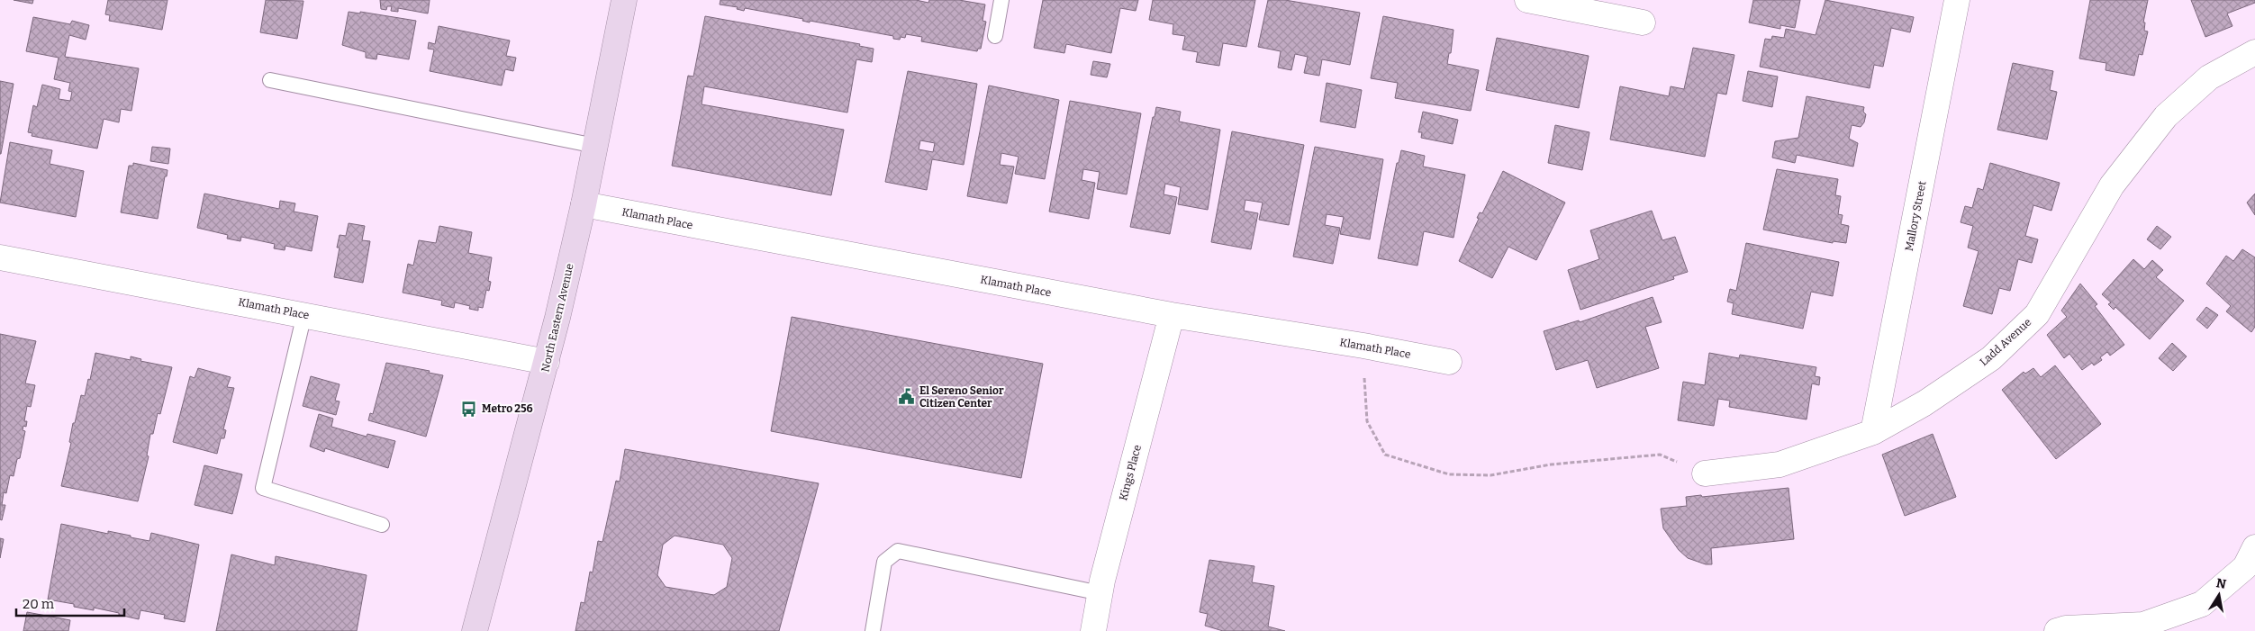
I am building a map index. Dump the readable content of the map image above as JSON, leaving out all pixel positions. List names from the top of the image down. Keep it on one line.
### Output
{"streets":{"main road":["North Eastern Avenue"],"street":["Mallory Street","Klamath Place","Ladd Avenue","Kings Place"]},"crossings":[["Mallory Street","Ladd Avenue"],["Klamath Place","North Eastern Avenue"],["Klamath Place","Kings Place"]],"places":{"public building":["El Sereno Senior Citizen Center"],"bus stop":["Metro 256"]},"scale_bar":"20 m","north":"top"}
